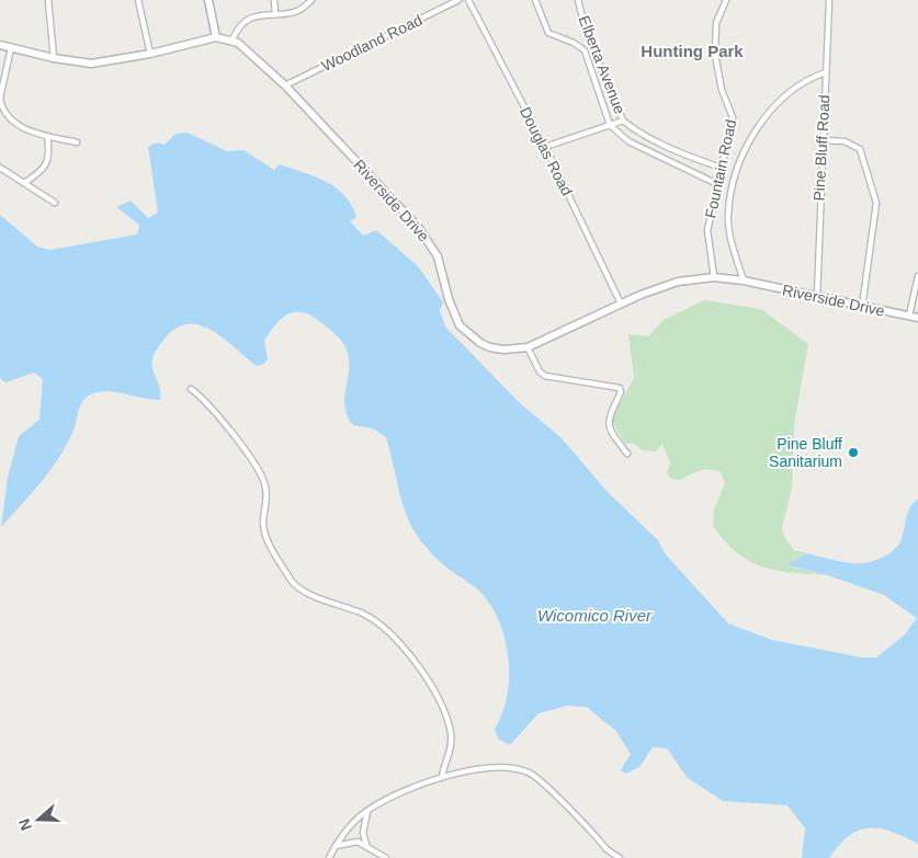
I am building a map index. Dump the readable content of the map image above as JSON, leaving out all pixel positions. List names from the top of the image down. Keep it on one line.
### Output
{"streets":{"street":["Woodland Road","Elberta Avenue","Pine Bluff Road","Douglas Road","Fountain Road","Riverside Drive"]},"crossings":[["Woodland Road","Riverside Drive"],["Elberta Avenue","Fountain Road"],["Pine Bluff Road","Riverside Drive"],["Douglas Road","Riverside Drive"],["Fountain Road","Riverside Drive"]],"districts":["Hunting Park"],"water":["Wicomico River"],"places":["Pine Bluff Sanitarium"],"north":"left"}
